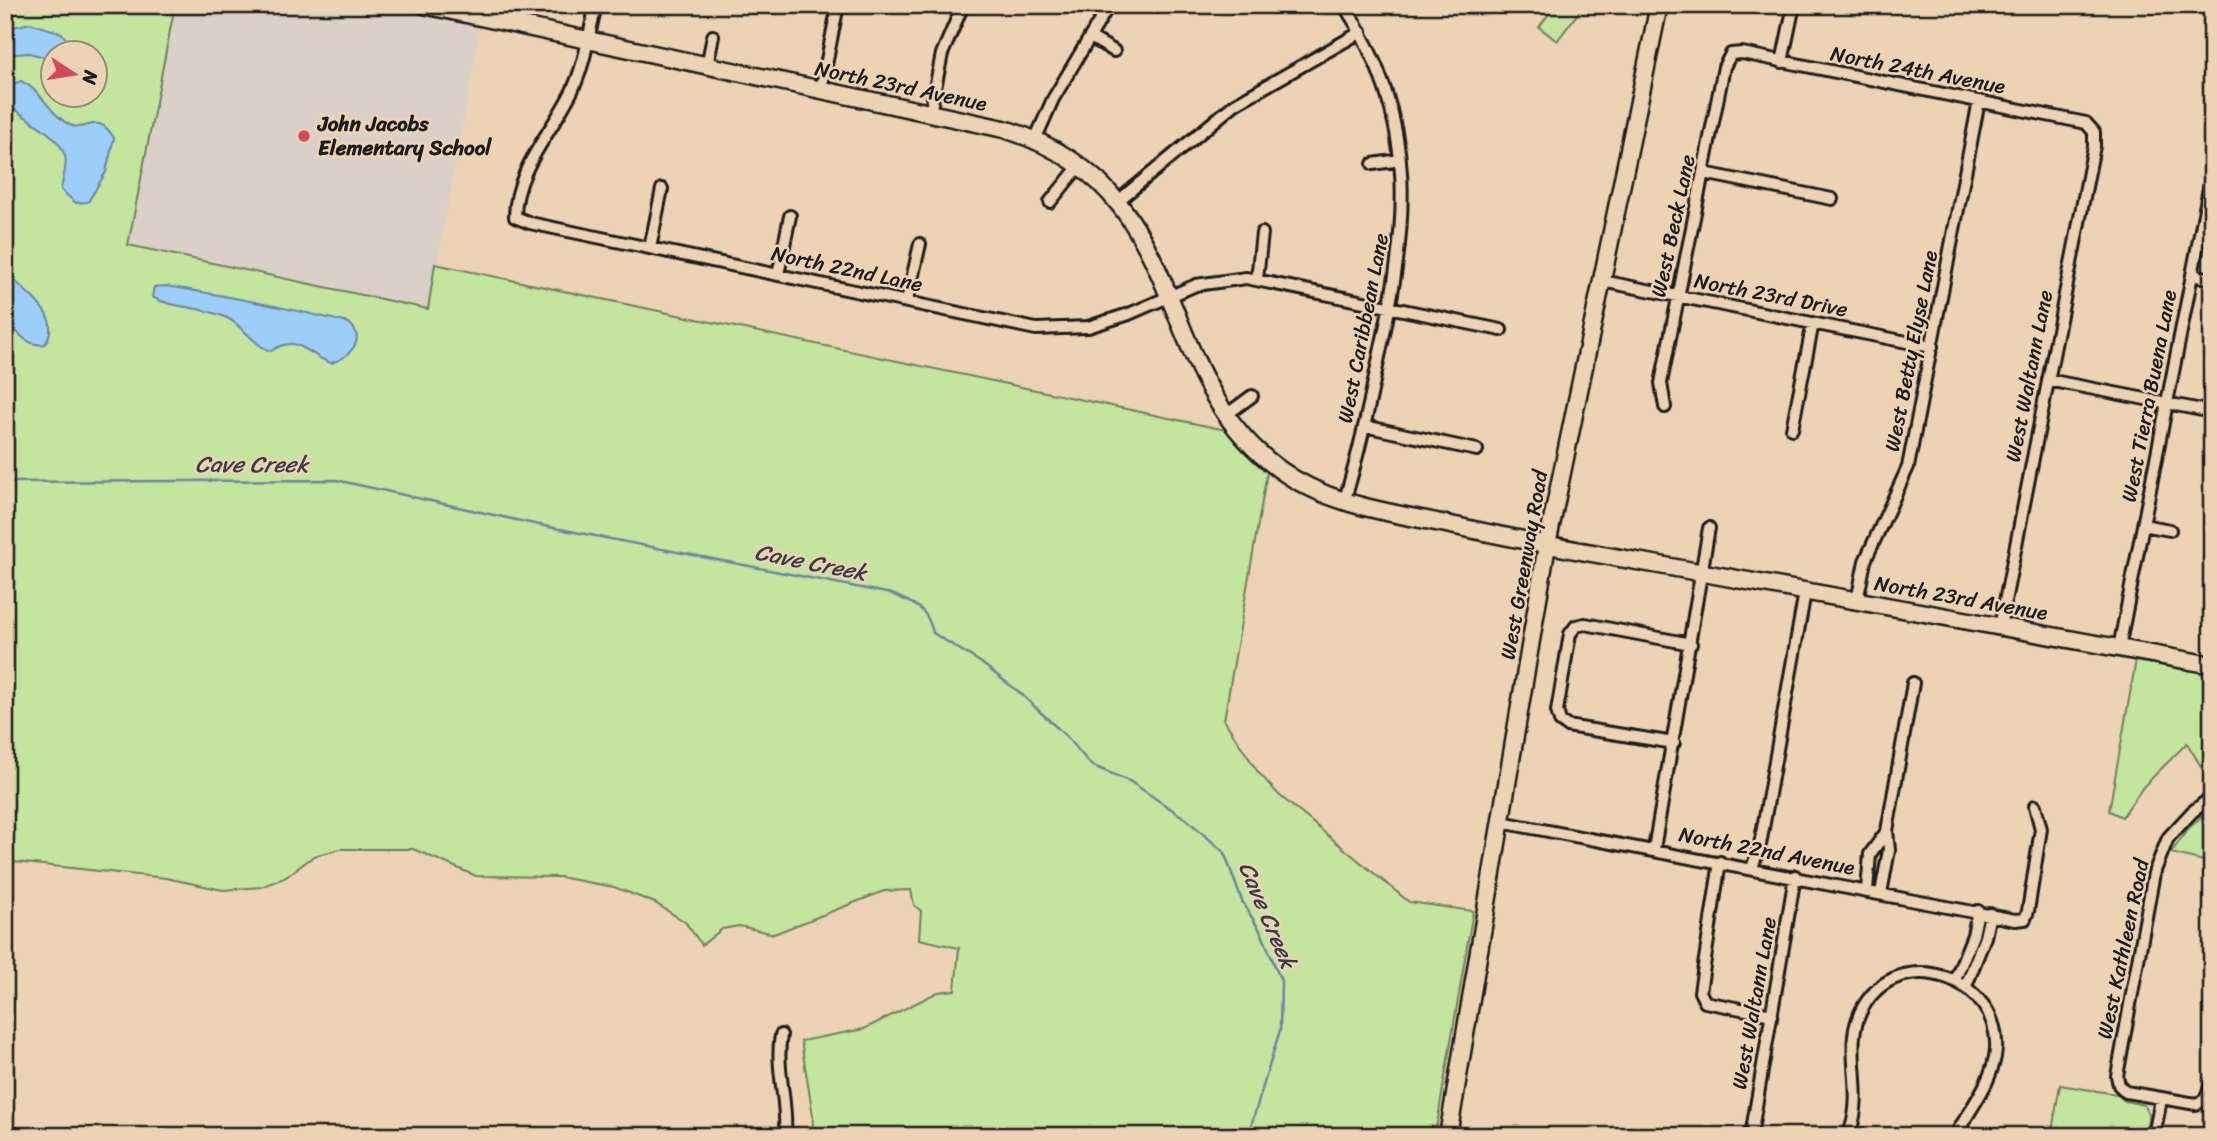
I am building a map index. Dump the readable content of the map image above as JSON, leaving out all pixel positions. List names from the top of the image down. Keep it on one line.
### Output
{"streets":{"street":["North 24th Avenue","North 23rd Avenue","West Beck Lane","North 22nd Lane","North 23rd Drive","West Caribbean Lane","West Betty Elyse Lane","West Waltann Lane","West Tierra Buena Lane","West Greenway Road","North 22nd Avenue","West Kathleen Road"]},"crossings":[["North 24th Avenue","West Beck Lane"],["North 24th Avenue","West Betty Elyse Lane"],["North 24th Avenue","West Waltann Lane"],["North 23rd Avenue","North 22nd Lane"],["North 23rd Avenue","West Caribbean Lane"],["North 23rd Avenue","West Betty Elyse Lane"],["North 23rd Avenue","West Waltann Lane"],["North 23rd Avenue","West Tierra Buena Lane"],["North 23rd Avenue","West Greenway Road"],["West Beck Lane","North 23rd Drive"],["North 22nd Lane","West Caribbean Lane"],["North 23rd Drive","West Betty Elyse Lane"],["North 23rd Drive","West Greenway Road"],["West Waltann Lane","North 22nd Avenue"],["West Greenway Road","North 22nd Avenue"]],"water":["Cave Creek"],"places":["John Jacobs Elementary School"],"north":"right"}
